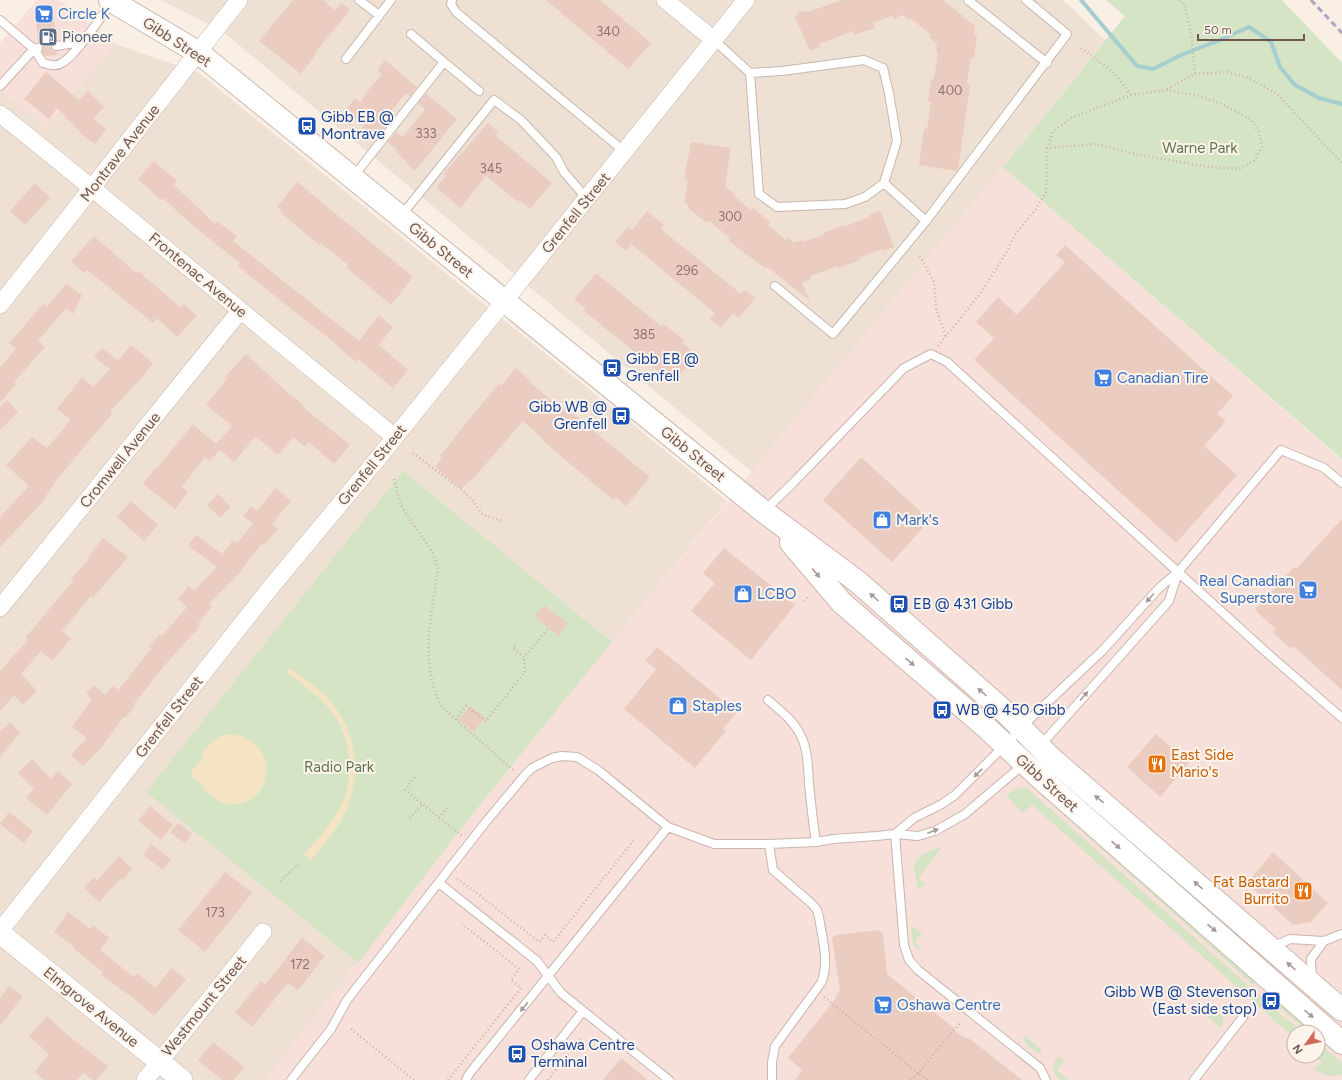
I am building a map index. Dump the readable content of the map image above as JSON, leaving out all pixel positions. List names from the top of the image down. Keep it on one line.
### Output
{"streets":{"main road":["Gibb Street"],"street":["Montrave Avenue","Grenfell Street","Frontenac Avenue","Cromwell Avenue","Westmount Street","Elmgrove Avenue"]},"crossings":[["Gibb Street","Montrave Avenue"],["Gibb Street","Grenfell Street"],["Montrave Avenue","Frontenac Avenue"],["Grenfell Street","Frontenac Avenue"],["Grenfell Street","Elmgrove Avenue"],["Frontenac Avenue","Cromwell Avenue"],["Westmount Street","Elmgrove Avenue"]],"parks":["Warne Park","Radio Park"],"places":{"supermarket":["Circle K","Canadian Tire","Real Canadian Superstore","Oshawa Centre"],"fuel station":["Pioneer"],"bus stop":["Gibb EB @ Montrave","Gibb EB @ Grenfell","Gibb WB @ Grenfell","EB @ 431 Gibb","WB @ 450 Gibb","Gibb WB @ Stevenson (East side stop)","Oshawa Centre Terminal"],"shop":["Mark's","LCBO","Staples"],"restaurant":["East Side Mario's","Fat Bastard Burrito"]},"house_numbers":["340","400","333","345","300","296","385","173","172"],"scale_bar":"50 m","north":"bottom left"}
